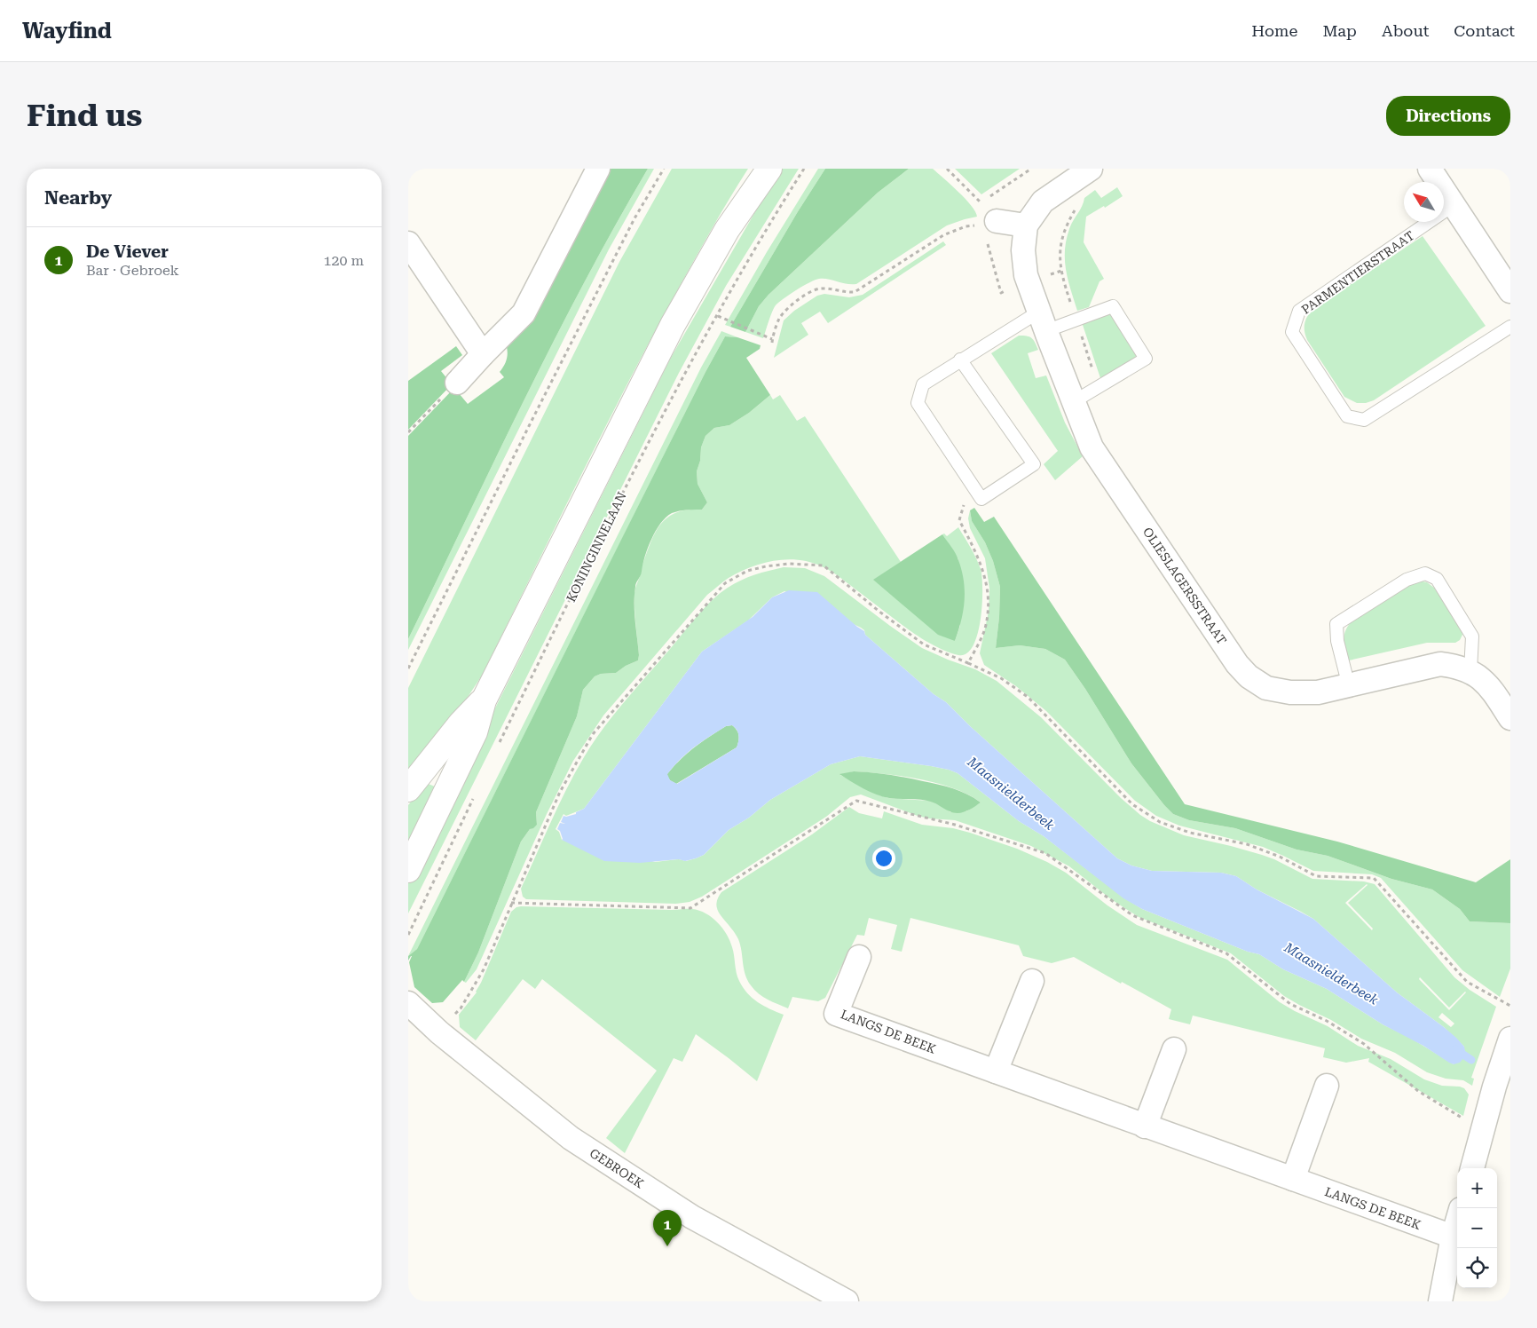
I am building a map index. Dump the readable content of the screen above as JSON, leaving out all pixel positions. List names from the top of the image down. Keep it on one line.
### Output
{"streets":{"street":["OLIESLAGERSSTRAAT","LANGS DE BEEK","GEBROEK"],"lane":["PARMENTIERSTRAAT"],"path":["KONINGINNELAAN"]},"water":["Maasnielderbeek"],"north":"top left","page":{"header":"Wayfind","nav":["Home","Map","About","Contact"],"buttons":"Directions","title":"Find us","heading":"Nearby","list":[{"mark":"1","name":"De Viever","note":"Bar · Gebroek","value":"120 m"}],"map_buttons":["+","−"],"pins":"1"}}
